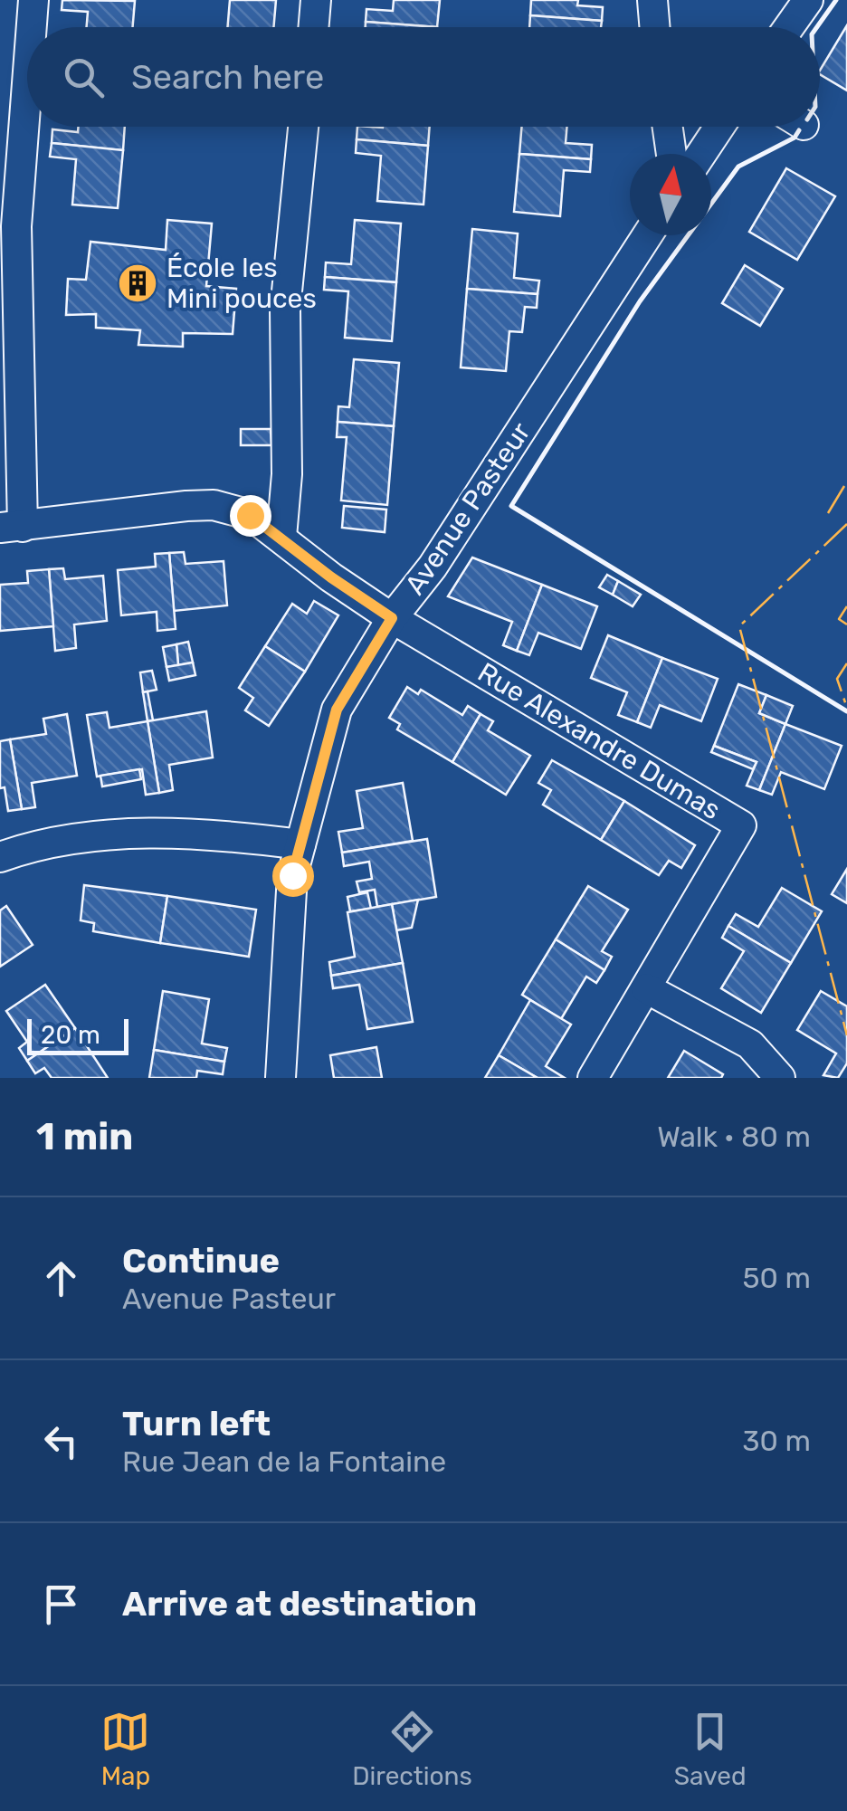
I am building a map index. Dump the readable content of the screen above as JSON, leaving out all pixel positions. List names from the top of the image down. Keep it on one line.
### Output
{"streets":{"street":["Avenue Pasteur","Rue Alexandre Dumas"]},"crossings":[["Avenue Pasteur","Rue Alexandre Dumas"]],"places":{"building":["École les Mini pouces"]},"scale_bar":"20 m","north":"top","page":{"search":"Search here","scale":"20 m","heading":["1 min","Walk · 80 m"],"list":[["Continue","Avenue Pasteur","50 m"],["Turn left","Rue Jean de la Fontaine","30 m"],"Arrive at destination"],"nav":["Map","Directions","Saved"]}}
